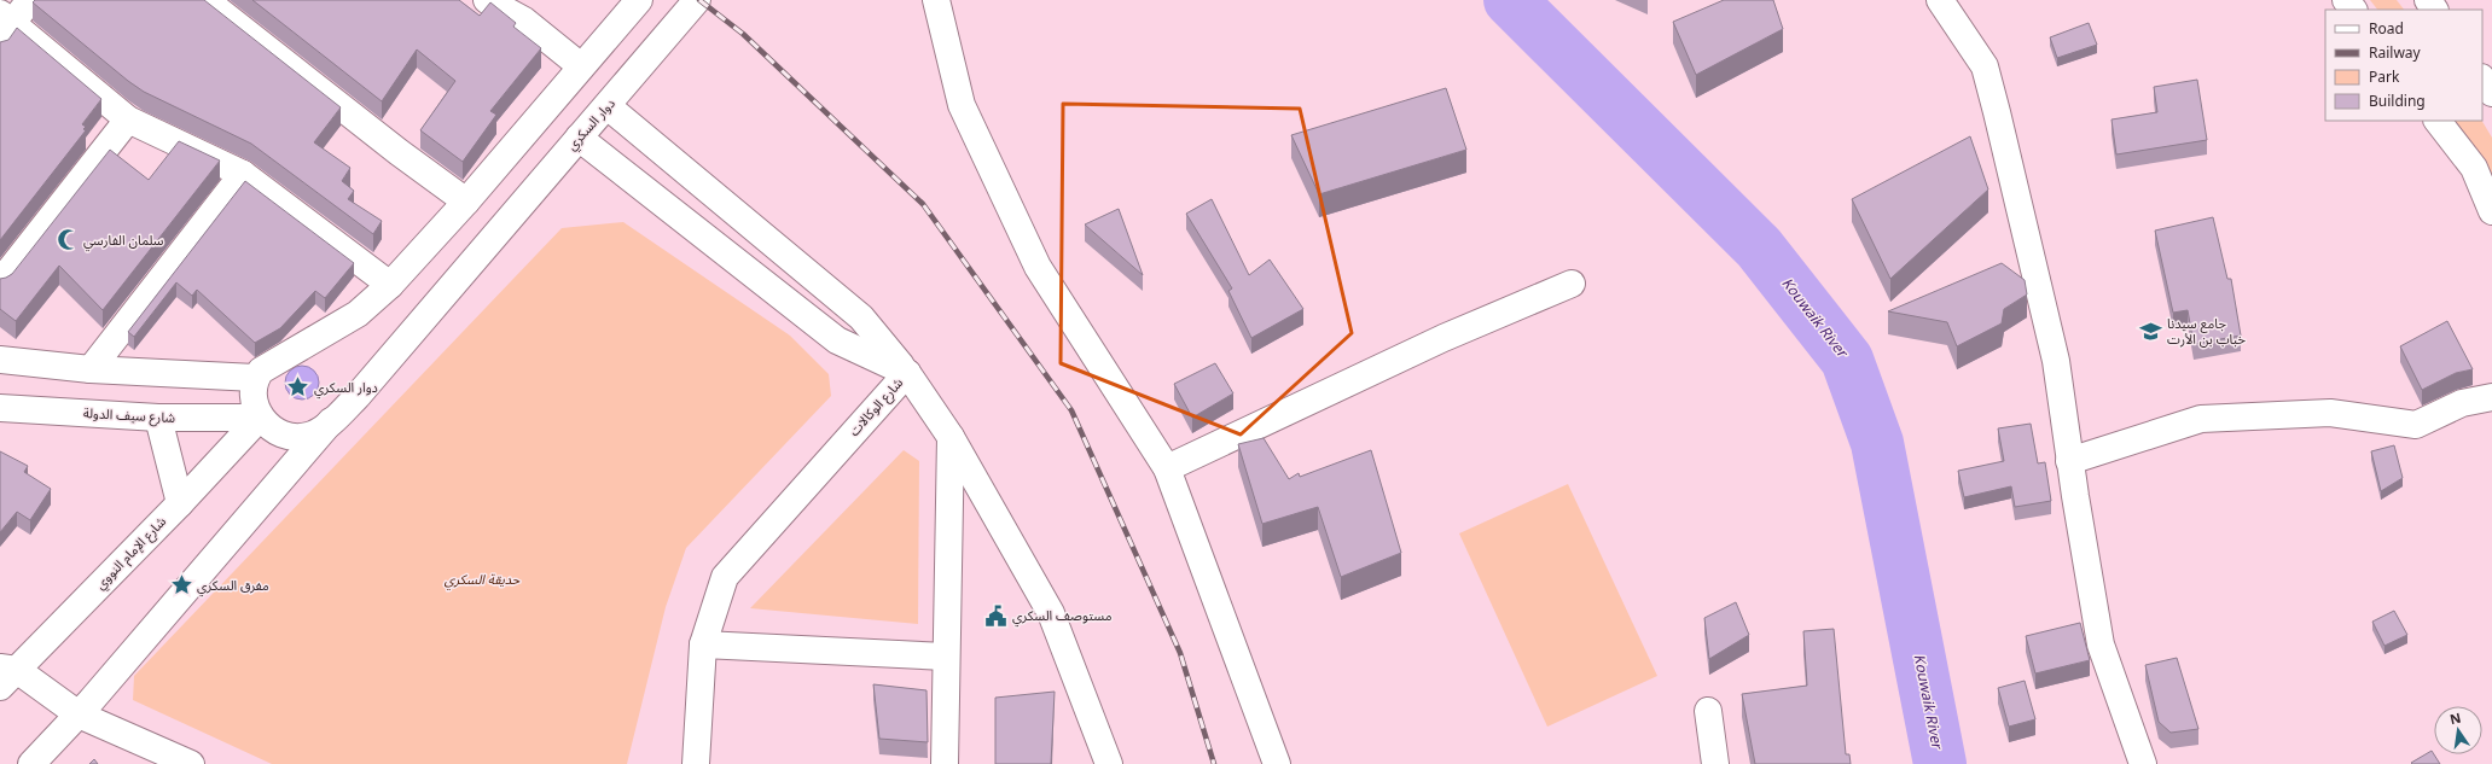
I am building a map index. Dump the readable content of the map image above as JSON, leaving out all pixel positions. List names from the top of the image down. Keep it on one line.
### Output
{"streets":{"street":["دوار السكري","شارع الوكالات","شارع سيف الدولة","شارع الإمام النووي"]},"crossings":[["دوار السكري","شارع الوكالات"],["دوار السكري","شارع سيف الدولة"],["دوار السكري","شارع الإمام النووي"],["شارع سيف الدولة","شارع الإمام النووي"]],"water":["Kouwaik River"],"parks":["حديقة السكري"],"places":{"mosque":["سلمان الفارسي"],"school or university":["جامع سيدنا خباب بن الأرت"],"place":["دوار السكري","مفرق السكري"],"public building":["مستوصف السكري"]},"legend":["Road","Railway","Park","Building"],"north":"top"}
